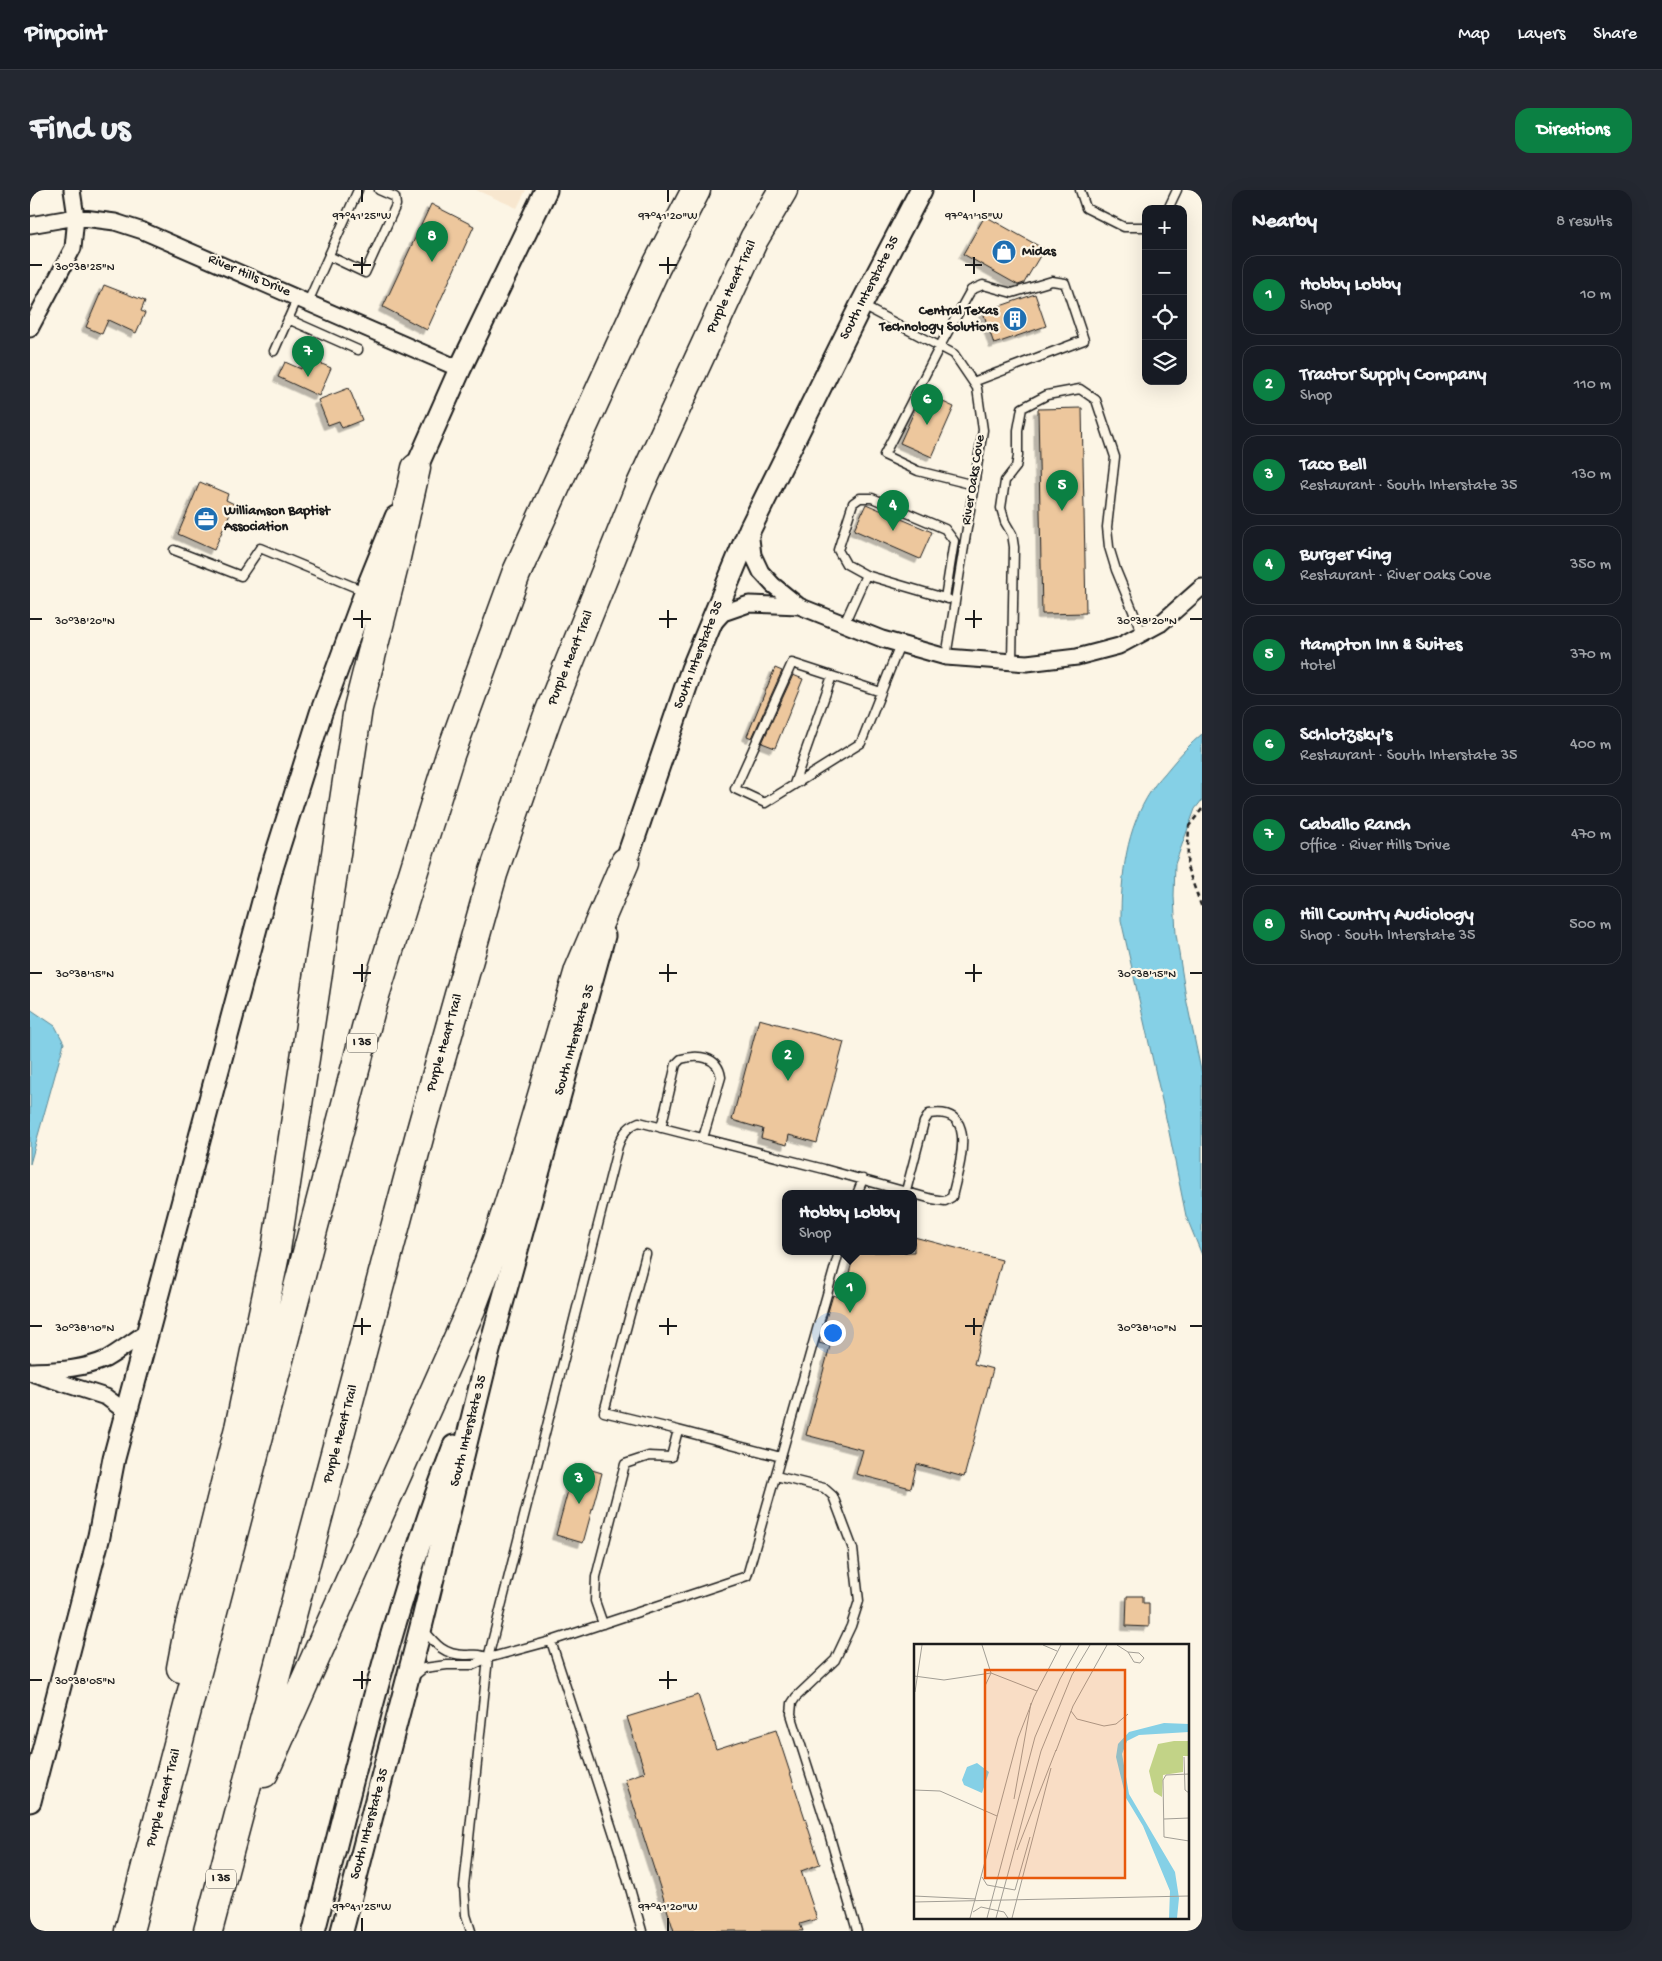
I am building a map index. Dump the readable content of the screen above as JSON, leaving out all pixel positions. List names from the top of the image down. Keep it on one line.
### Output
{"streets":{"highway":["Purple Heart Trail","I 35"],"main road":["South Interstate 35"],"street":["River Hills Drive"],"lane":["River Oaks Cove"]},"crossings":[["South Interstate 35","River Oaks Cove"]],"places":{"shop":["Midas"],"building":["Central Texas Technology Solutions"],"office":["Williamson Baptist Association"]},"page":{"header":"Pinpoint","nav":["Map","Layers","Share"],"buttons":"Directions","title":"Find us","heading":["Nearby","8 results"],"map_buttons":["+","−"],"pins":["8","7","6","5","4","2","1","3"],"list":[{"mark":"1","name":"Hobby Lobby","note":"Shop","value":"10 m"},{"mark":"2","name":"Tractor Supply Company","note":"Shop","value":"110 m"},{"mark":"3","name":"Taco Bell","note":"Restaurant · South Interstate 35","value":"130 m"},{"mark":"4","name":"Burger King","note":"Restaurant · River Oaks Cove","value":"350 m"},{"mark":"5","name":"Hampton Inn & Suites","note":"Hotel","value":"370 m"},{"mark":"6","name":"Schlotzsky's","note":"Restaurant · South Interstate 35","value":"400 m"},{"mark":"7","name":"Caballo Ranch","note":"Office · River Hills Drive","value":"470 m"},{"mark":"8","name":"Hill Country Audiology","note":"Shop · South Interstate 35","value":"500 m"}],"popup":["Hobby Lobby","Shop"]},"coordinates":["97°41'25\"W","97°41'20\"W","97°41'15\"W","30°38'25\"N","30°38'20\"N","30°38'15\"N","30°38'10\"N","30°38'05\"N"]}
